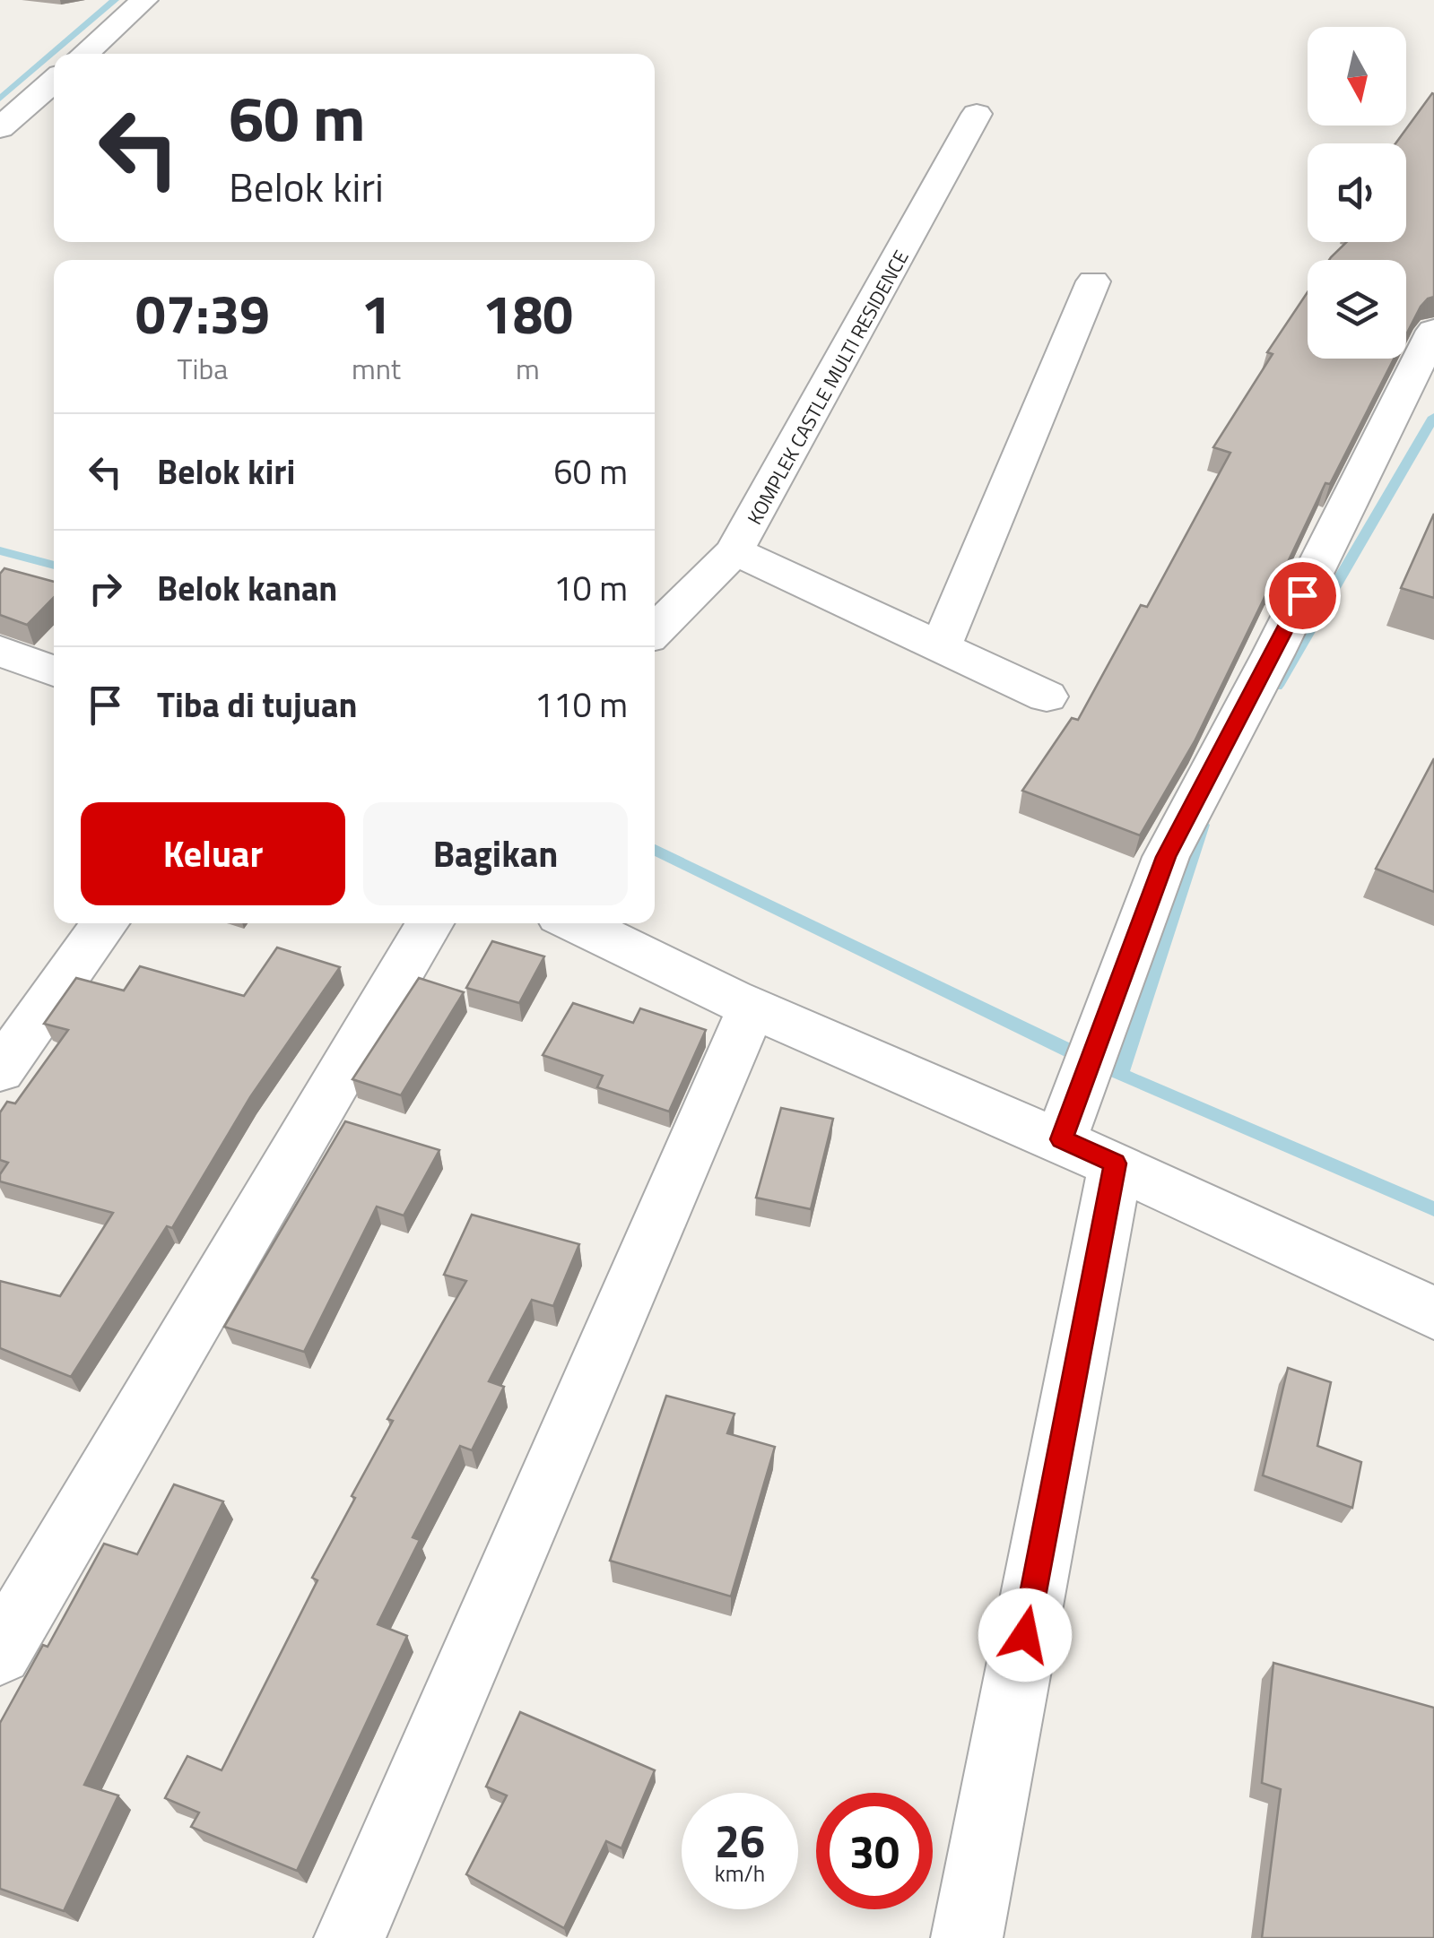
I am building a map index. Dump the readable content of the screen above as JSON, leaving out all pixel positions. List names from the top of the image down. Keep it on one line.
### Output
{"streets":{"street":["KOMPLEK CASTLE MULTI RESIDENCE"]},"north":"bottom","page":{"turn":["60 m","Belok kiri"],"eta":["07:39","Tiba","1","mnt","180","m"],"list":[{"name":"Belok kiri","value":"60 m"},{"name":"Belok kanan","value":"10 m"},{"name":"Tiba di tujuan","value":"110 m"}],"buttons":["Keluar","Bagikan"],"speed":"26 km/h","limit":"30"}}
